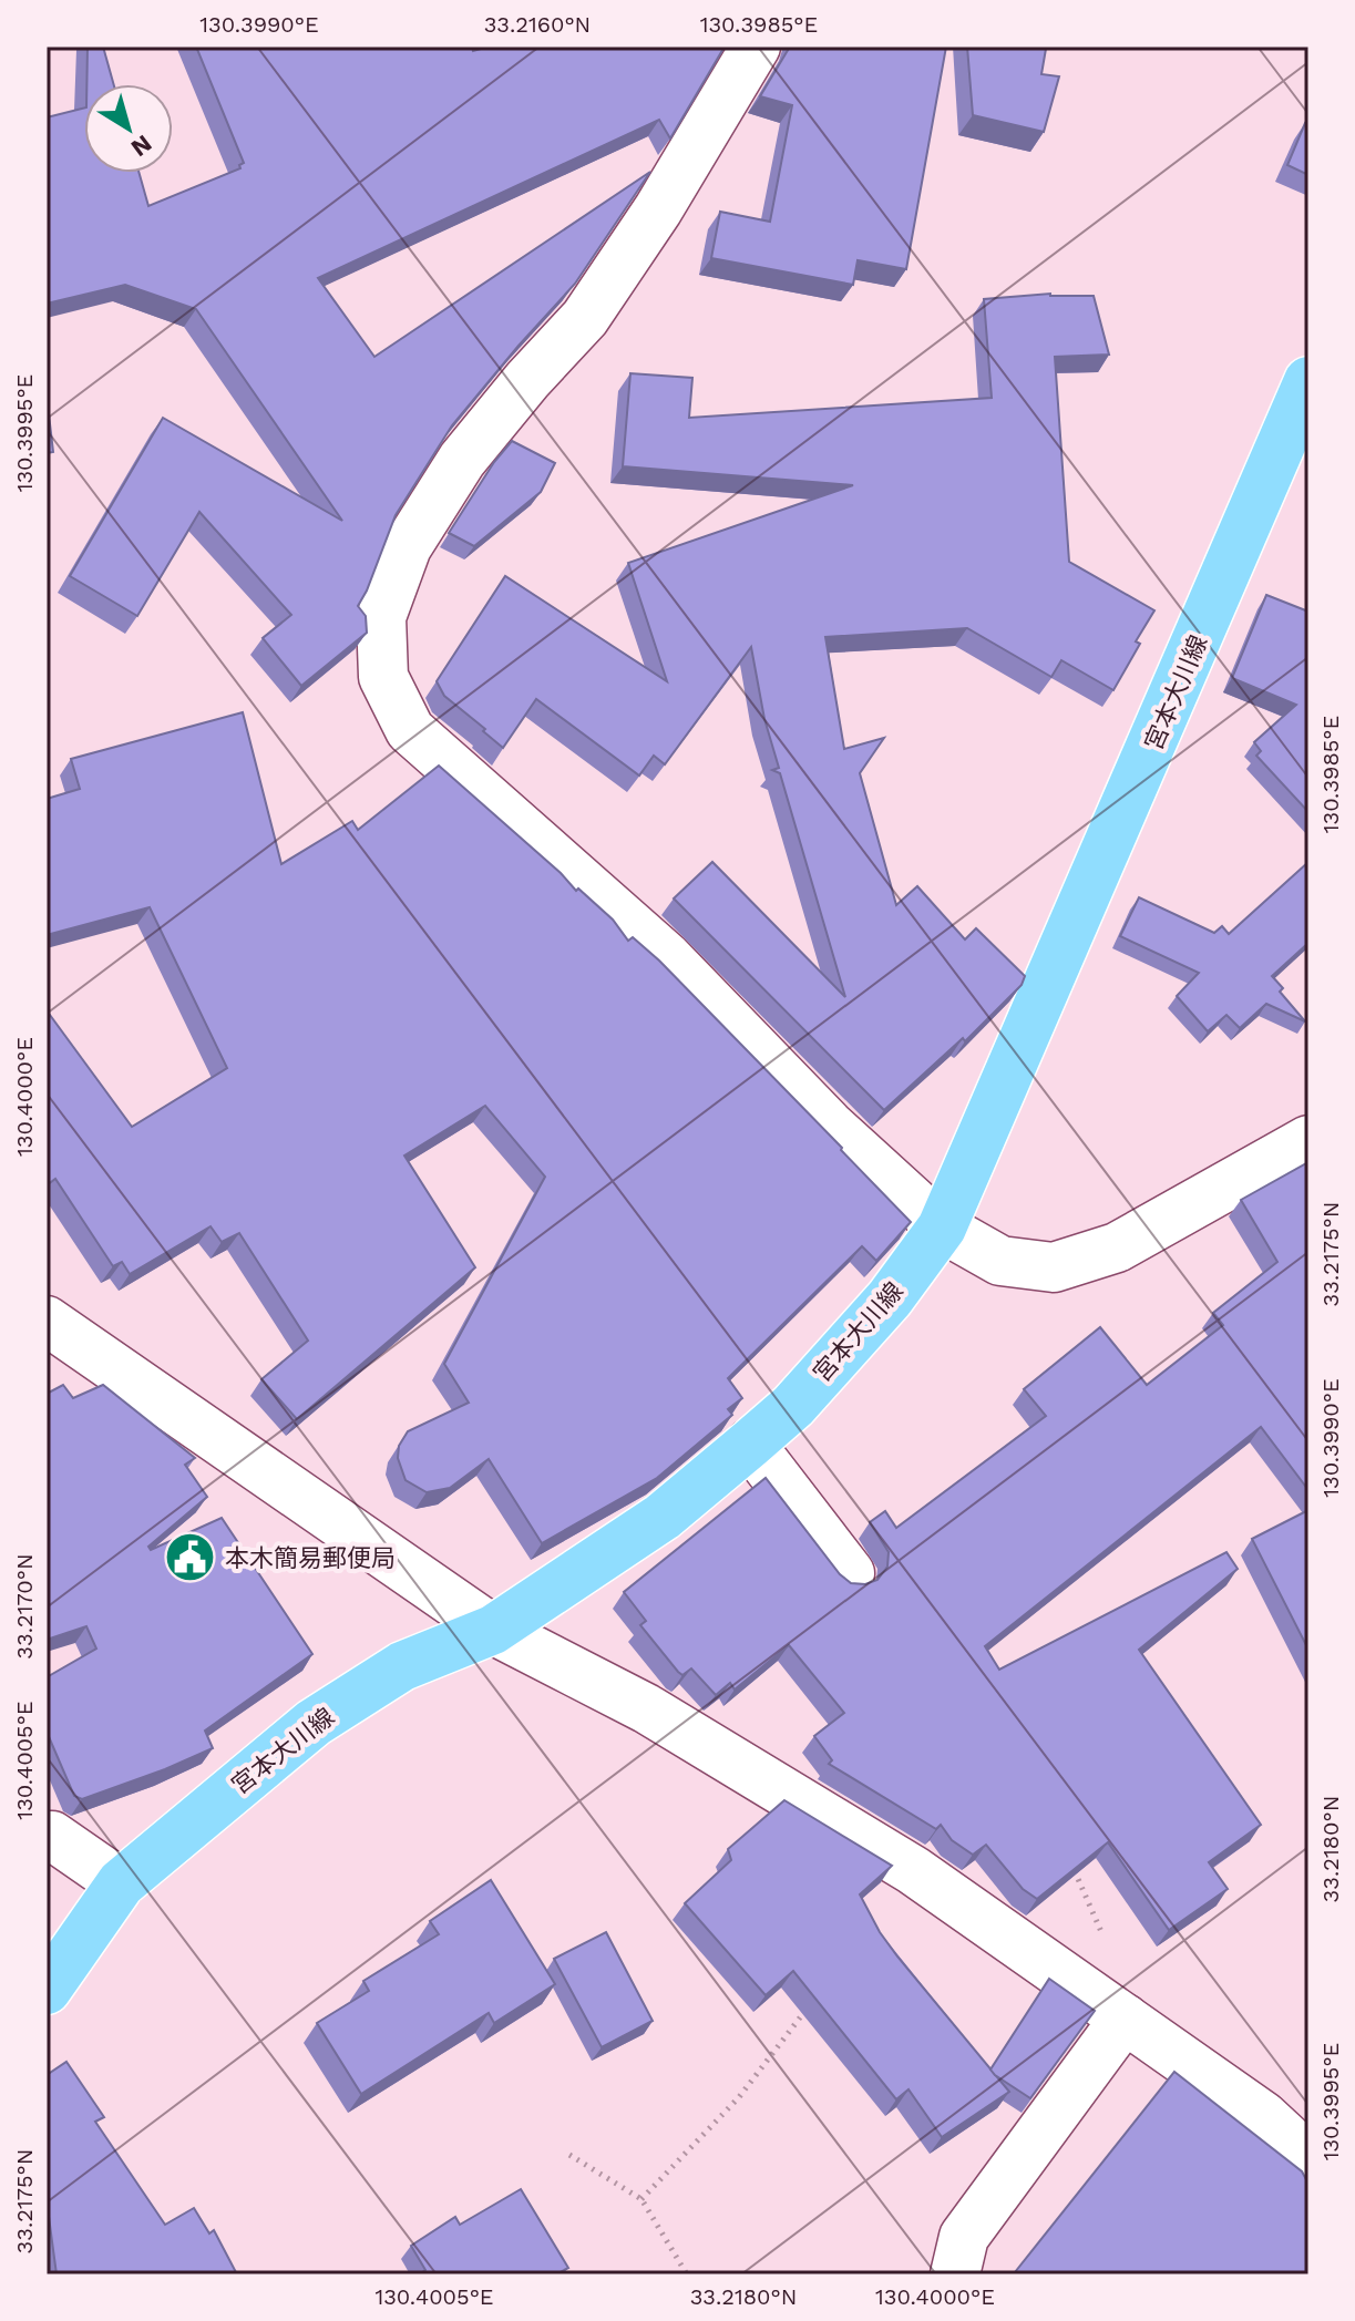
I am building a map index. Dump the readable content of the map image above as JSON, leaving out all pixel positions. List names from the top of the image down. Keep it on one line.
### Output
{"streets":{"main road":["宮本大川線"]},"places":{"public building":["本木簡易郵便局"]},"north":"bottom right","coordinates":["130.3990°E","33.2160°N","130.3985°E","130.3995°E","130.4000°E","33.2175°N","33.2170°N","130.4005°E","33.2180°N"]}
